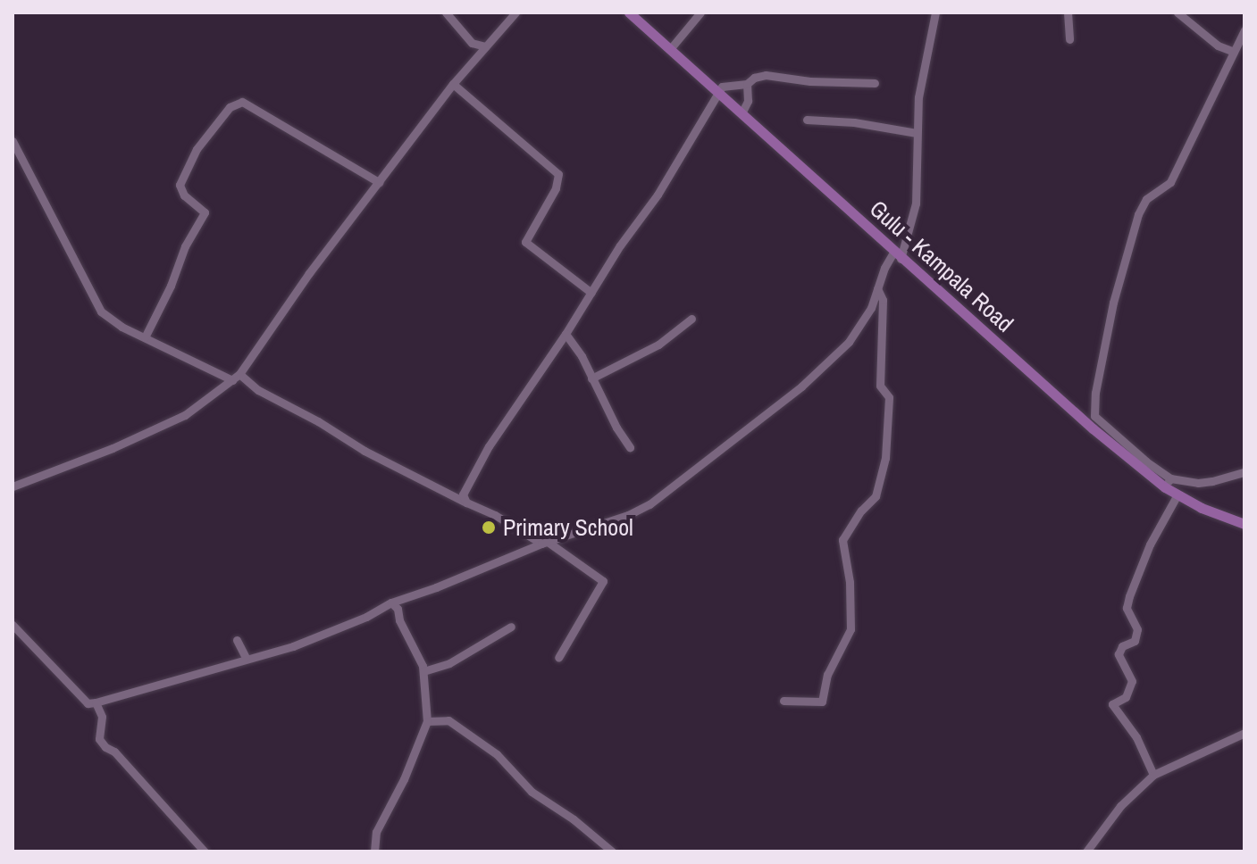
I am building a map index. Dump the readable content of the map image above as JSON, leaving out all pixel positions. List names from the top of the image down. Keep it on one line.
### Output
{"streets":{"main road":["Gulu - Kampala Road"]},"places":["Primary School"]}
